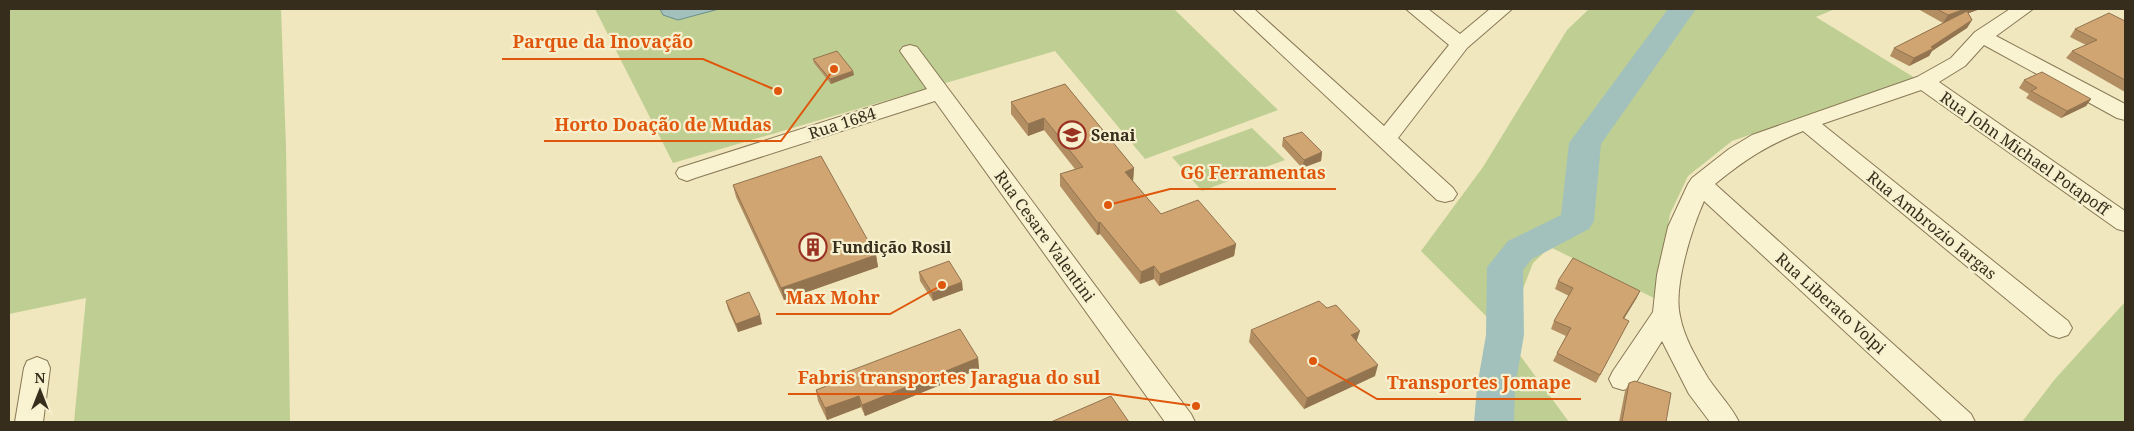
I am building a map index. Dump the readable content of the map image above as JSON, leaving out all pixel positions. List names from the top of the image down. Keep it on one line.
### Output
{"streets":{"street":["Rua 1684","Rua John Michael Potapoff","Rua Ambrozio Iargas","Rua Cesare Valentini","Rua Liberato Volpi"]},"crossings":[["Rua 1684","Rua Cesare Valentini"]],"places":{"other":["Horto Doação de Mudas","Parque da Inovação","G6 Ferramentas","Max Mohr","Transportes Jomape","Fabris transportes Jaragua do sul"],"school or university":["Senai"],"building":["Fundição Rosil"]},"north":"top"}
